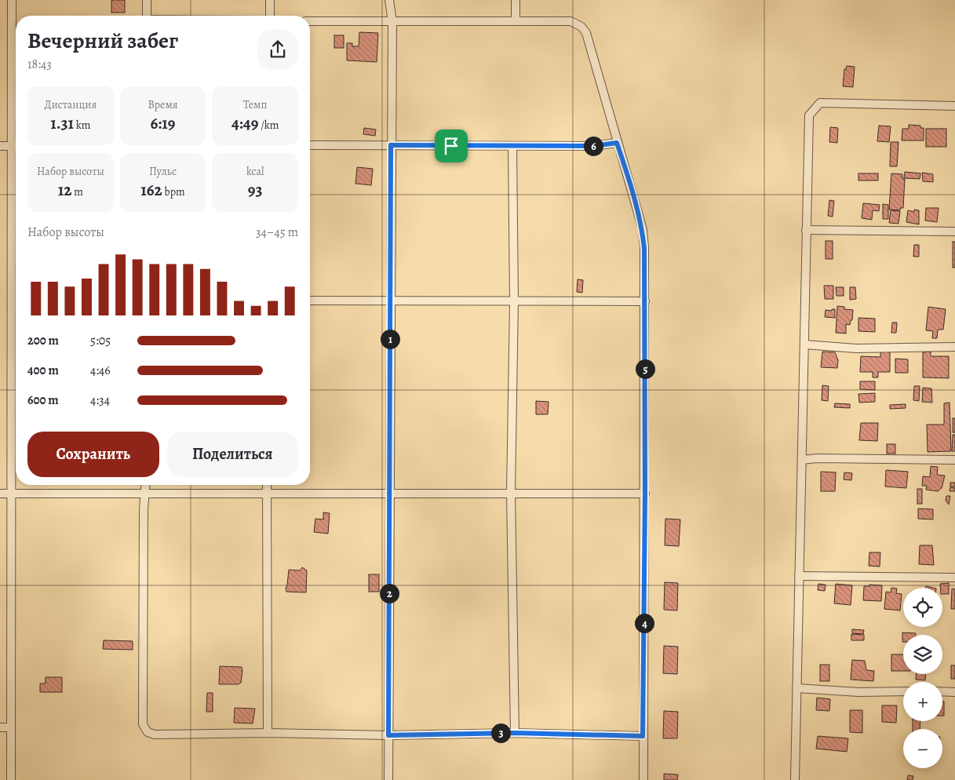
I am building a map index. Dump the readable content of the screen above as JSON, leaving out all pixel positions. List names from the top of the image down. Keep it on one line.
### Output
{"page":{"heading":["Вечерний забег","18:43"],"stats":[["Дистанция","1.31 km"],["Время","6:19"],["Темп","4:49 /km"],["Набор высоты","12 m"],["Пульс","162 bpm"],["kcal","93"]],"pins":["6","1","5","2","4","3"],"chart":["Набор высоты","34–45 m"],"list":[{"name":"200 m","note":"5:05"},{"name":"400 m","note":"4:46"},{"name":"600 m","note":"4:34"}],"buttons":["Сохранить","Поделиться"],"map_buttons":["+","−"]}}
